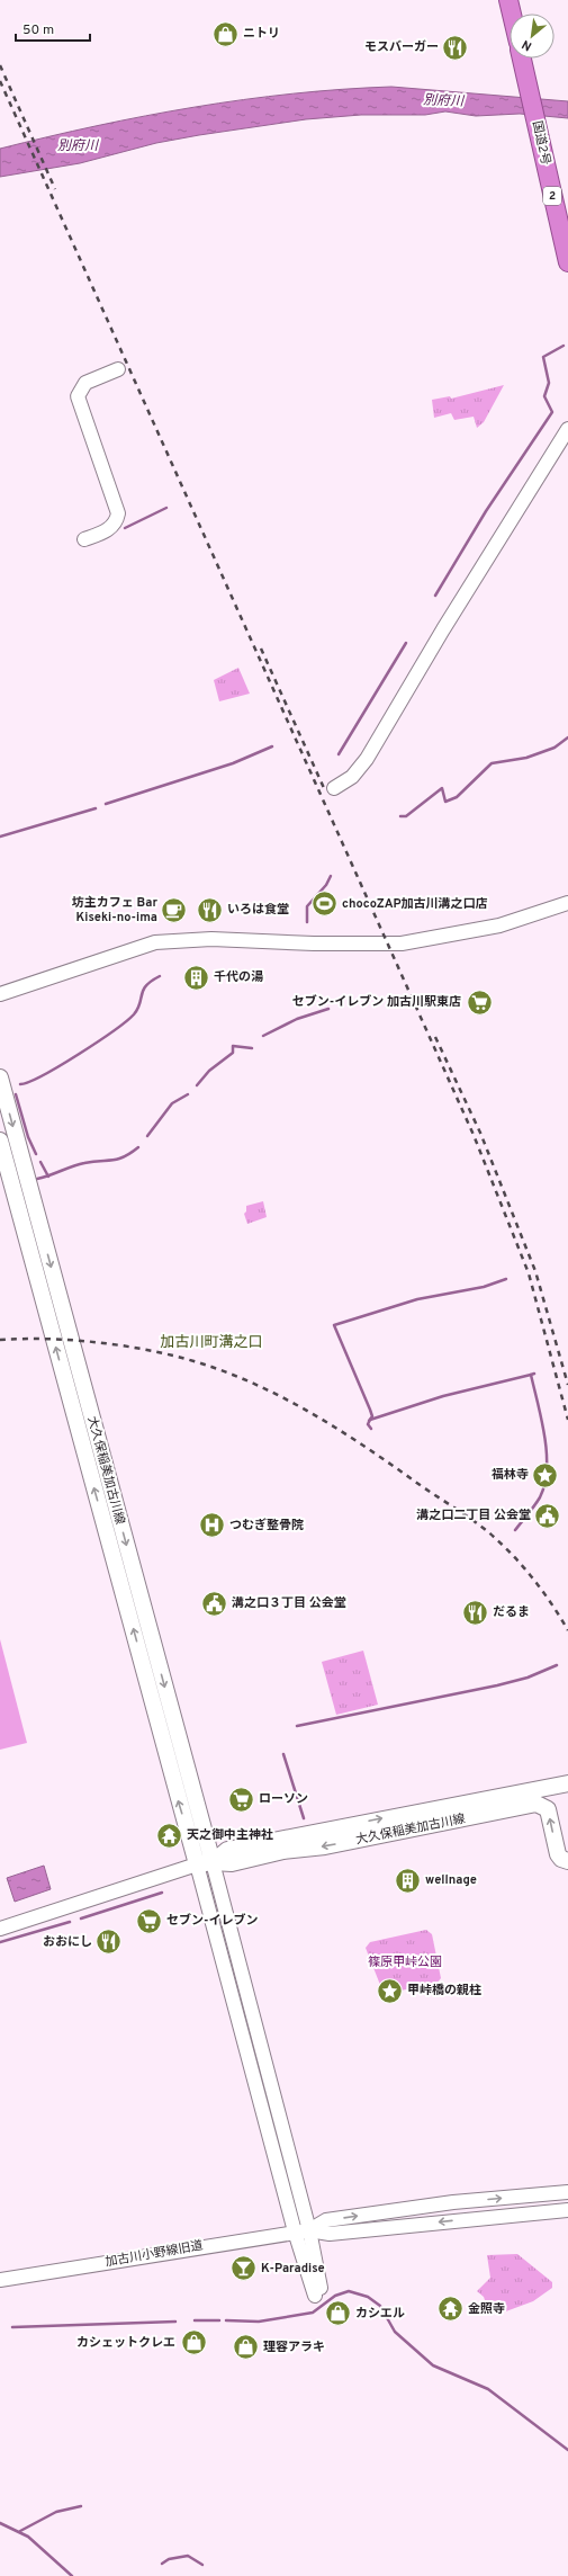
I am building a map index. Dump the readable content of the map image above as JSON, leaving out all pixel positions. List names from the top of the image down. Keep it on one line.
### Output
{"streets":{"highway":["国道2号","2"],"main road":["大久保稲美加古川線"],"street":["加古川小野線旧道"]},"districts":["加古川町溝之口"],"water":["別府川"],"parks":["篠原甲峠公園"],"places":{"shop":["ニトリ","カシエル","カシェットクレエ","理容アラキ"],"restaurant":["モスバーガー","いろは食堂","だるま","おおにし"],"sports":["chocoZAP加古川溝之口店"],"cafe":["坊主カフェ Bar Kiseki-no-ima"],"building":["千代の湯","wellnage"],"supermarket":["セブン-イレブン 加古川駅東店","ローソン","セブン-イレブン"],"place":["福林寺","甲峠橋の親柱"],"public building":["溝之口二丁目 公会堂","溝之口３丁目 公会堂"],"hospital":["つむぎ整骨院"],"temple":["天之御中主神社","金照寺"],"bar":["K-Paradise"]},"scale_bar":"50 m","north":"bottom left"}
